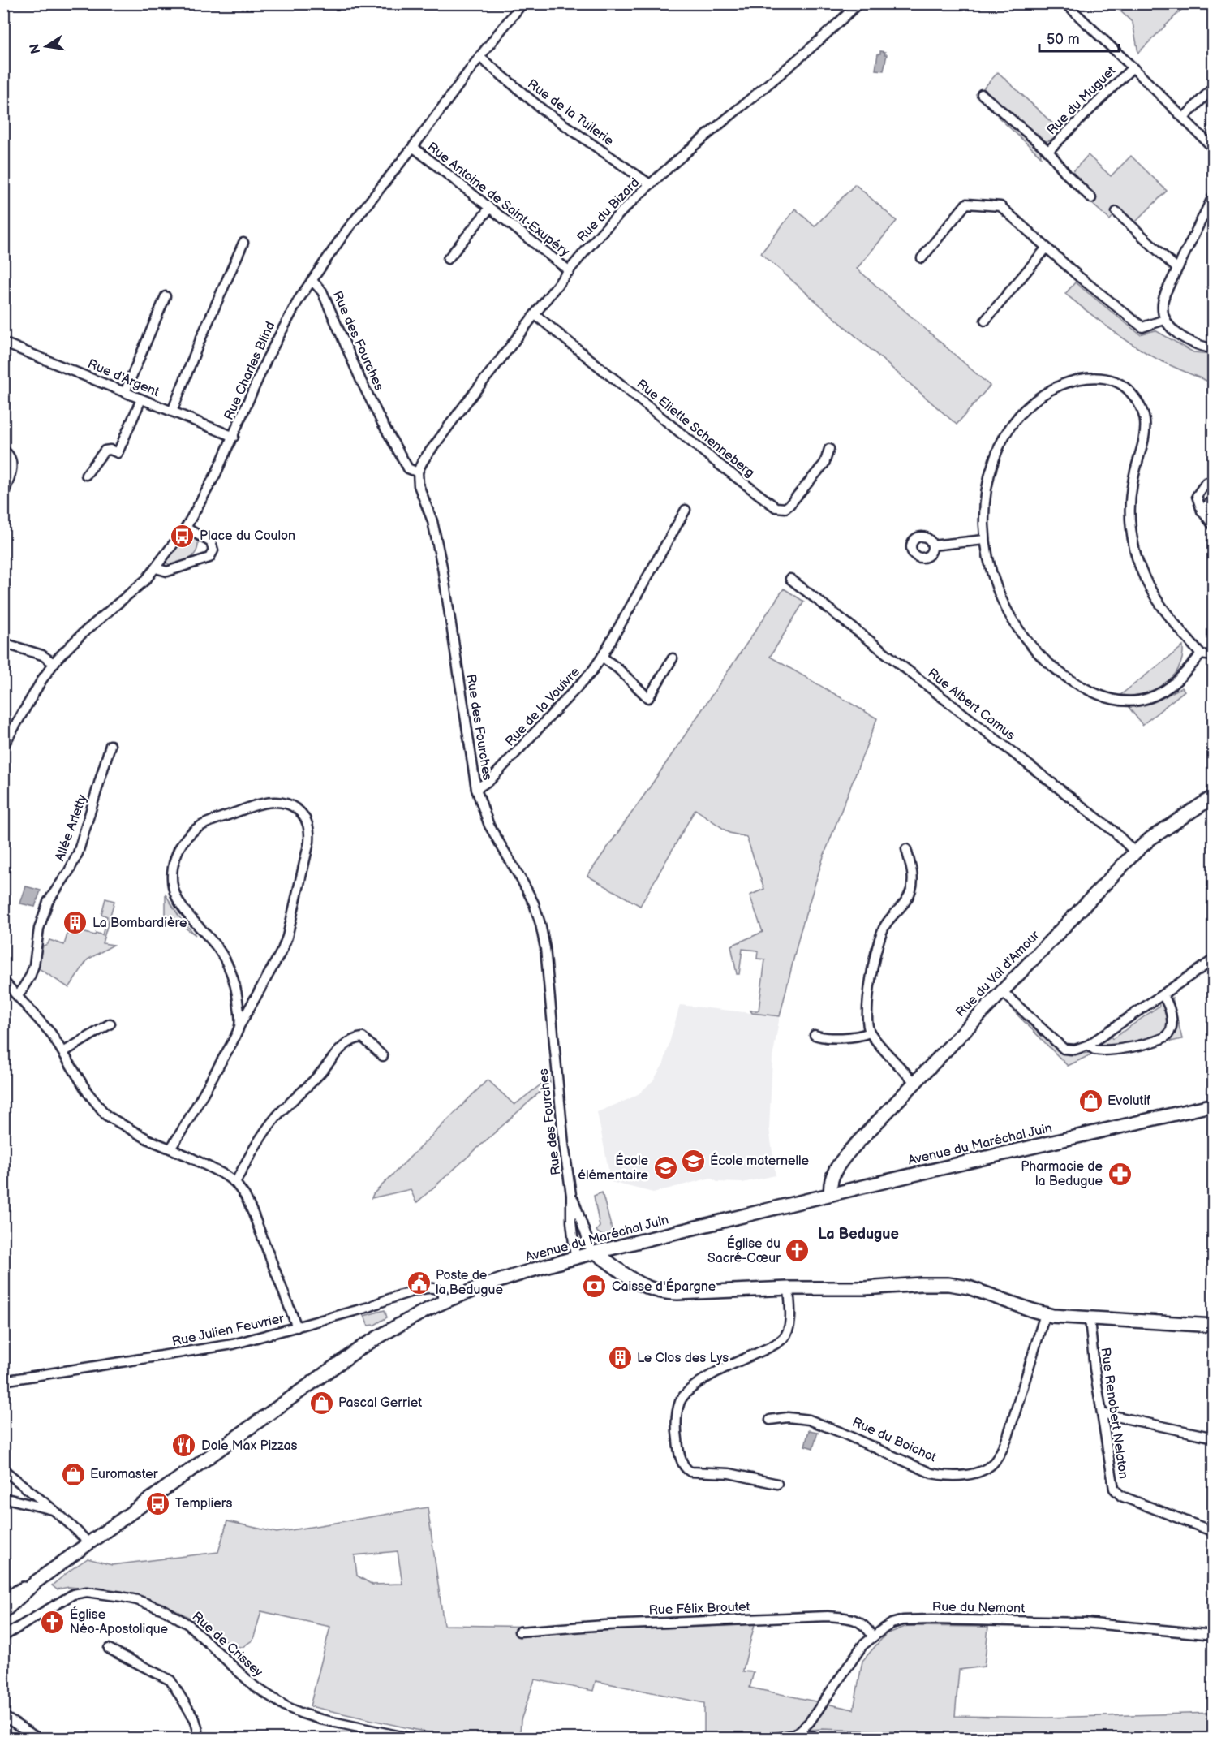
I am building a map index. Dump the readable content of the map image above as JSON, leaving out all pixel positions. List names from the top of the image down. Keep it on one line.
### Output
{"streets":{"main road":["Rue du Val d'Amour","Avenue du Maréchal Juin"],"street":["Rue du Muguet","Rue de la Tuilerie","Rue Antoine de Saint-Exupéry","Rue du Bizard","Rue des Fourches","Rue Charles Blind","Rue d'Argent","Rue Eliette Schenneberg","Rue Albert Camus","Rue de la Vouivre","Allée Arletty","Rue Julien Feuvrier","Rue Renobert Nelaton","Rue du Boichot","Rue du Nemont","Rue Félix Broutet","Rue de Crissey"]},"crossings":[["Rue de la Tuilerie","Rue du Bizard"],["Rue de la Tuilerie","Rue Charles Blind"],["Rue Antoine de Saint-Exupéry","Rue du Bizard"],["Rue Antoine de Saint-Exupéry","Rue Charles Blind"],["Rue du Bizard","Rue des Fourches"],["Rue du Bizard","Rue Eliette Schenneberg"],["Rue des Fourches","Rue Charles Blind"],["Rue des Fourches","Rue de la Vouivre"],["Rue des Fourches","Avenue du Maréchal Juin"],["Rue Charles Blind","Rue d'Argent"],["Rue Albert Camus","Rue du Val d'Amour"],["Rue du Val d'Amour","Avenue du Maréchal Juin"],["Avenue du Maréchal Juin","Rue Julien Feuvrier"],["Rue du Nemont","Rue Félix Broutet"]],"districts":["La Bedugue"],"places":{"bus stop":["Place du Coulon","Templiers"],"building":["La Bombardière","Le Clos des Lys"],"shop":["Evolutif","Pascal Gerriet","Euromaster"],"school or university":["École maternelle","École élémentaire"],"pharmacy":["Pharmacie de la Bedugue"],"church":["Église du Sacré-Cœur","Église Néo-Apostolique"],"public building":["Poste de la Bedugue"],"bank":["Caisse d'Épargne"],"restaurant":["Dole Max Pizzas"]},"scale_bar":"50 m","north":"left"}
